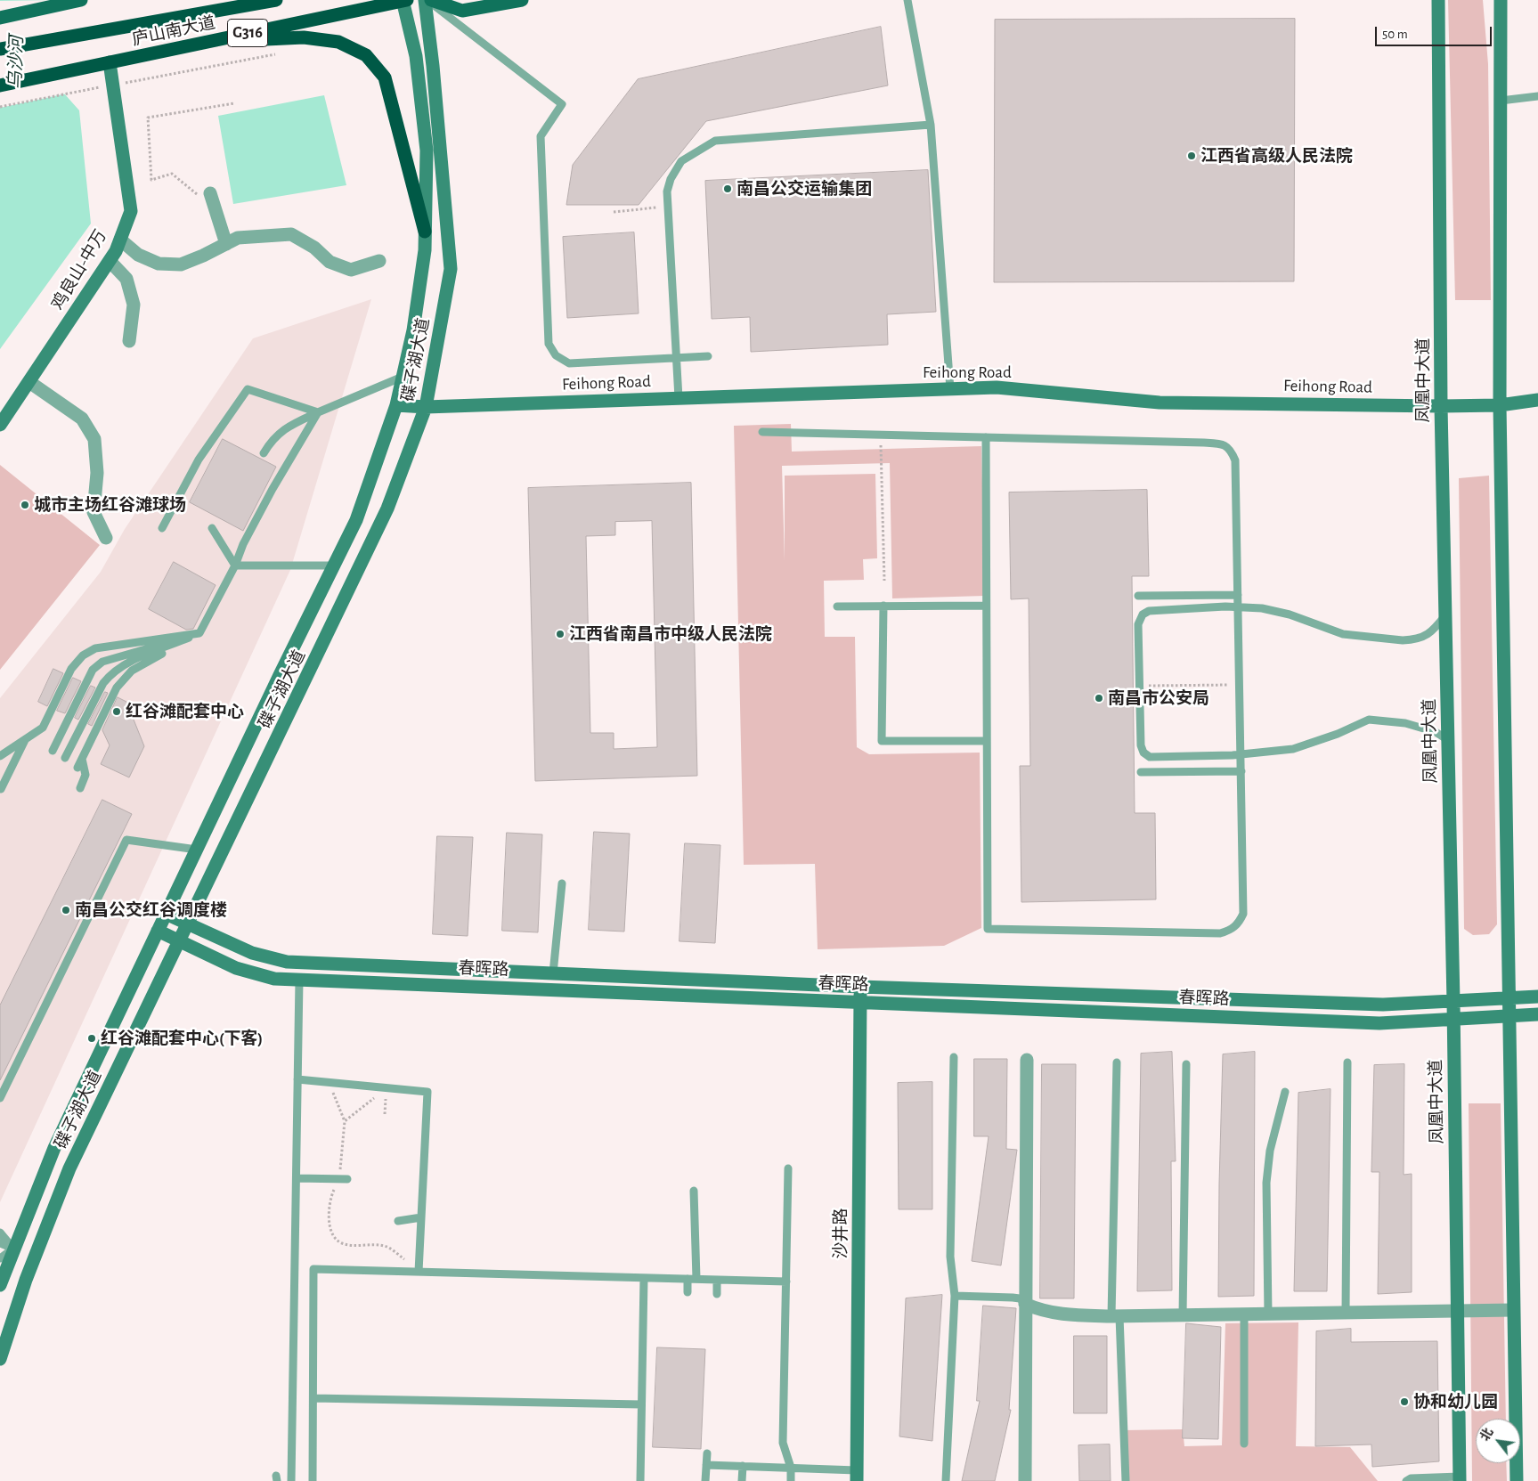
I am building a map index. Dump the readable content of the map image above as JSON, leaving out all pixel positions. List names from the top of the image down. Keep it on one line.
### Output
{"streets":{"highway":["庐山南大道","G316"],"main road":["鸡良山-中万","碟子湖大道","Feihong Road","凤凰中大道","春晖路","沙井路"]},"crossings":[["庐山南大道","鸡良山-中万"],["庐山南大道","碟子湖大道"],["碟子湖大道","Feihong Road"],["碟子湖大道","春晖路"],["Feihong Road","凤凰中大道"],["凤凰中大道","春晖路"],["春晖路","沙井路"]],"water":["乌沙河"],"places":["江西省高级人民法院","南昌公交运输集团","城市主场红谷滩球场","江西省南昌市中级人民法院","南昌市公安局","红谷滩配套中心","南昌公交红谷调度楼","红谷滩配套中心(下客)","协和幼儿园"],"scale_bar":"50 m","north":"top left"}
